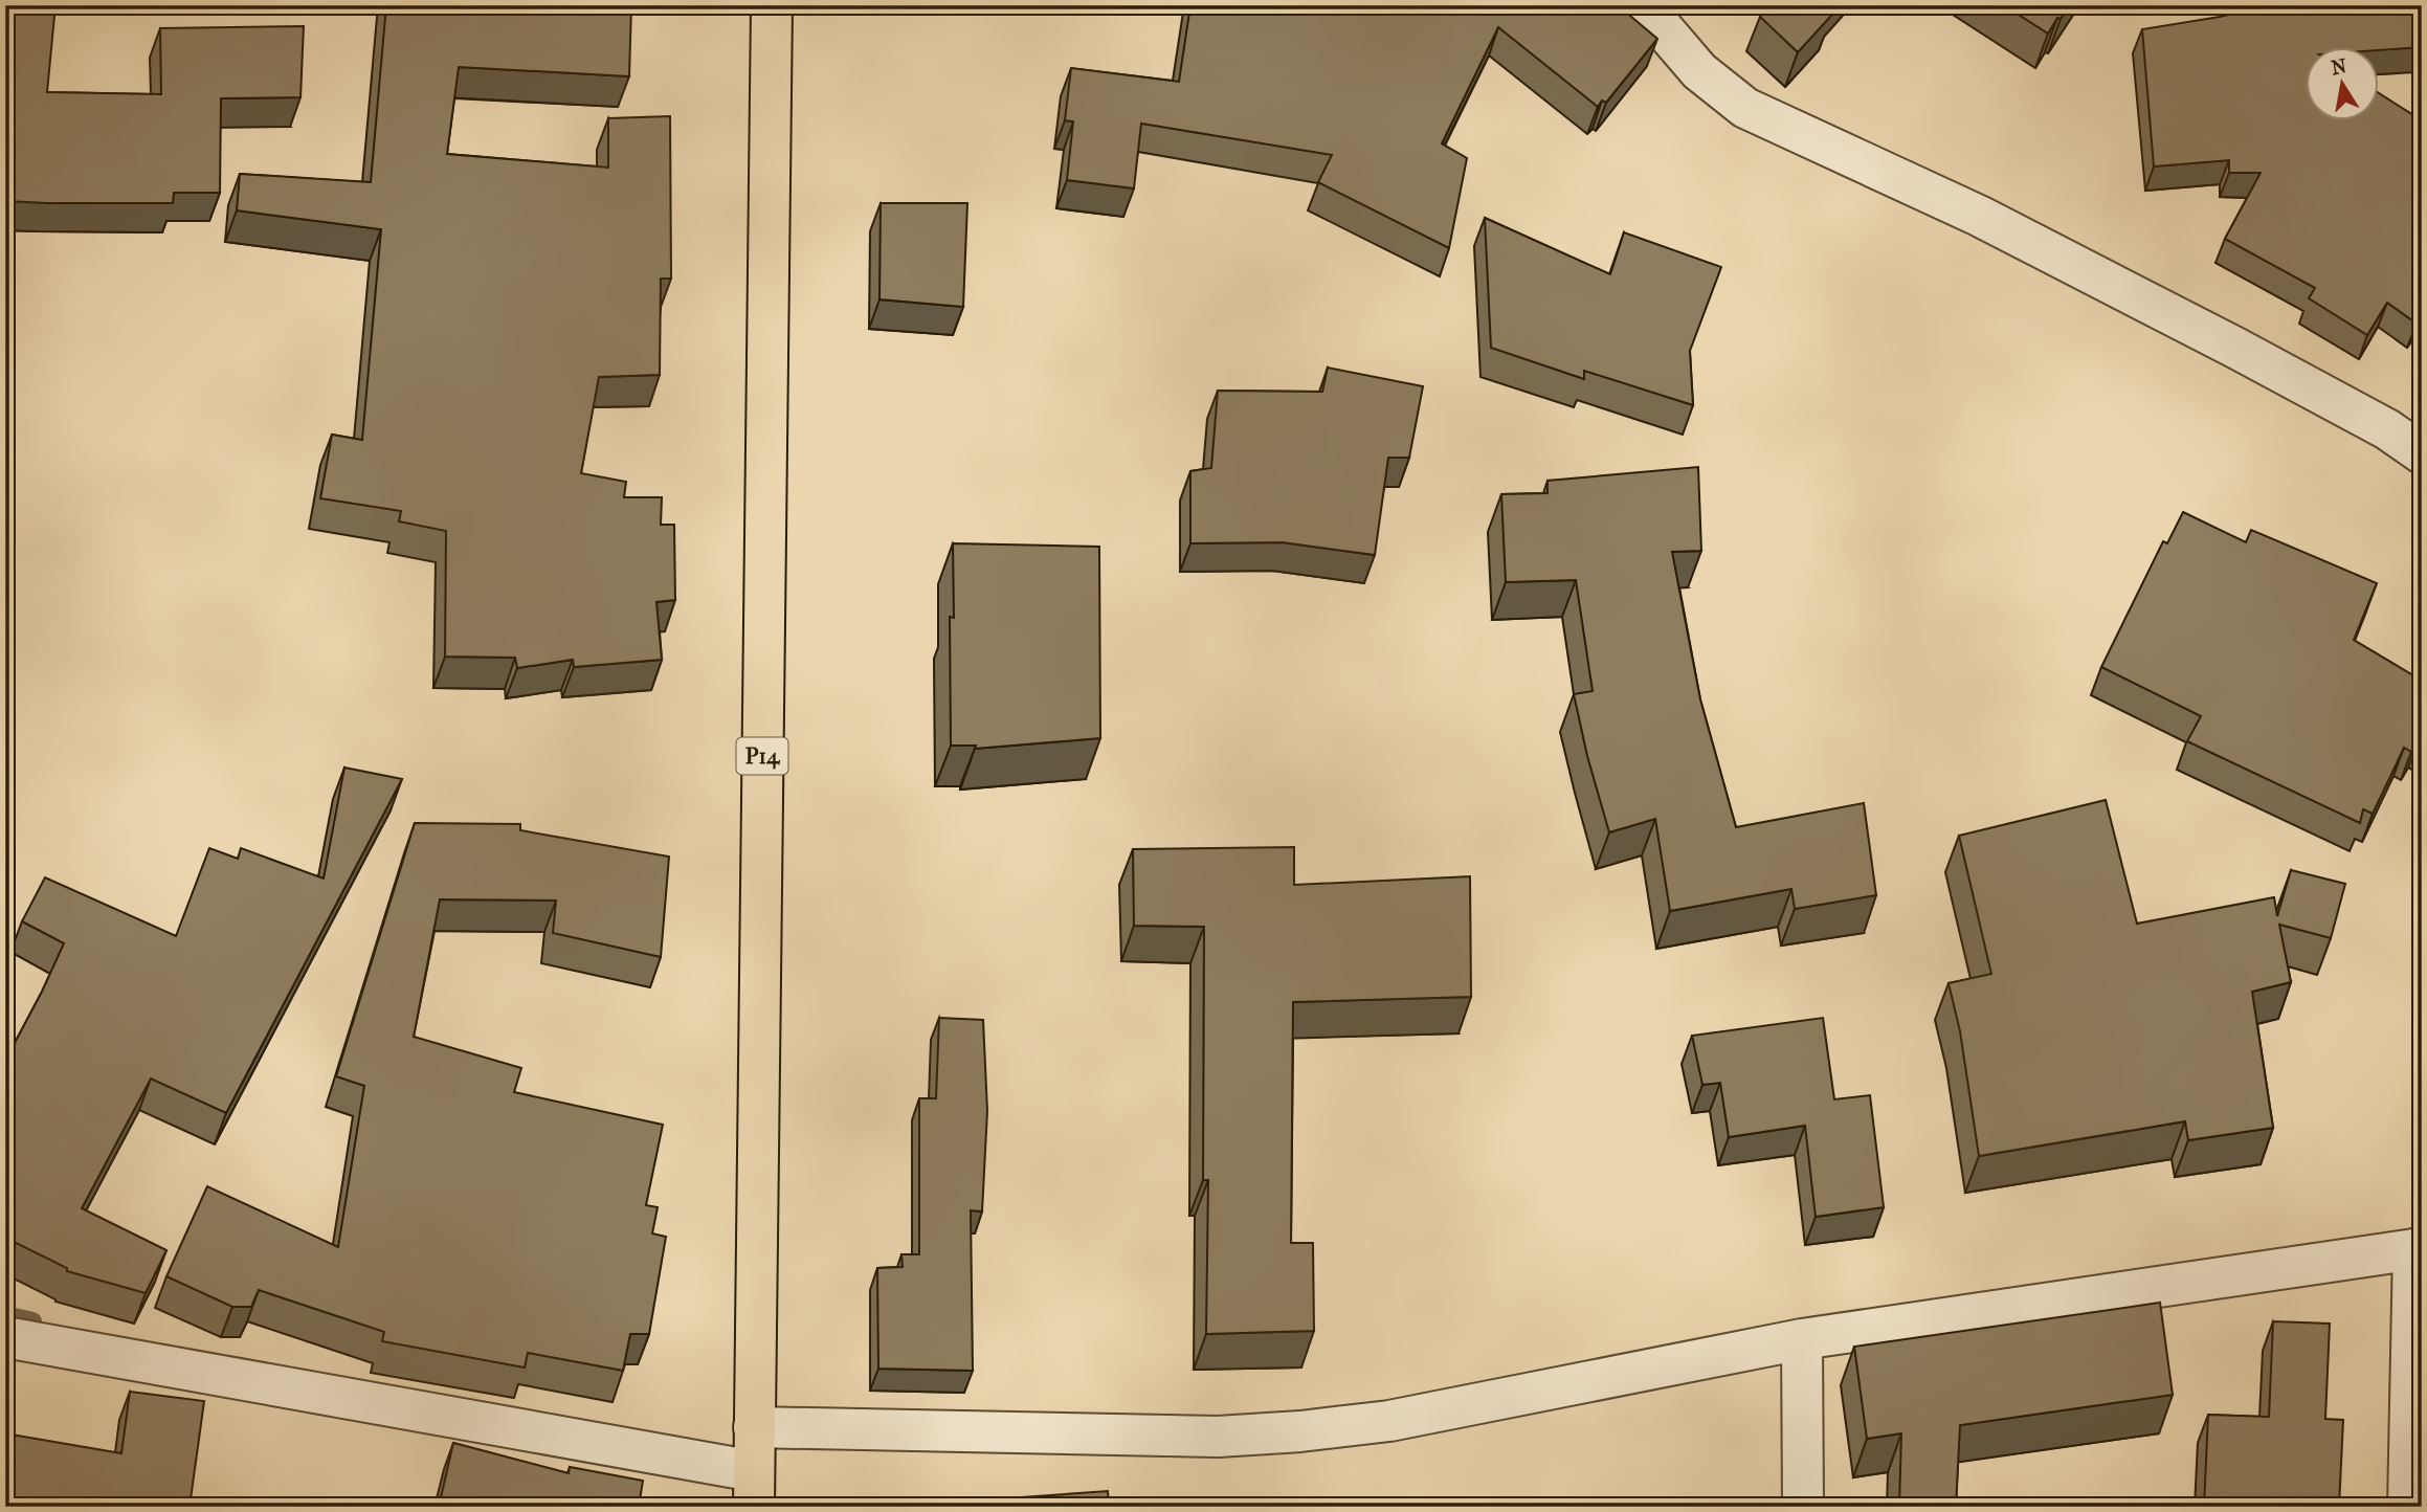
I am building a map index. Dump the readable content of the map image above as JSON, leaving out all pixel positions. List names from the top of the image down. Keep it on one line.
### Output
{"streets":{"main road":["P14"]},"north":"top"}
